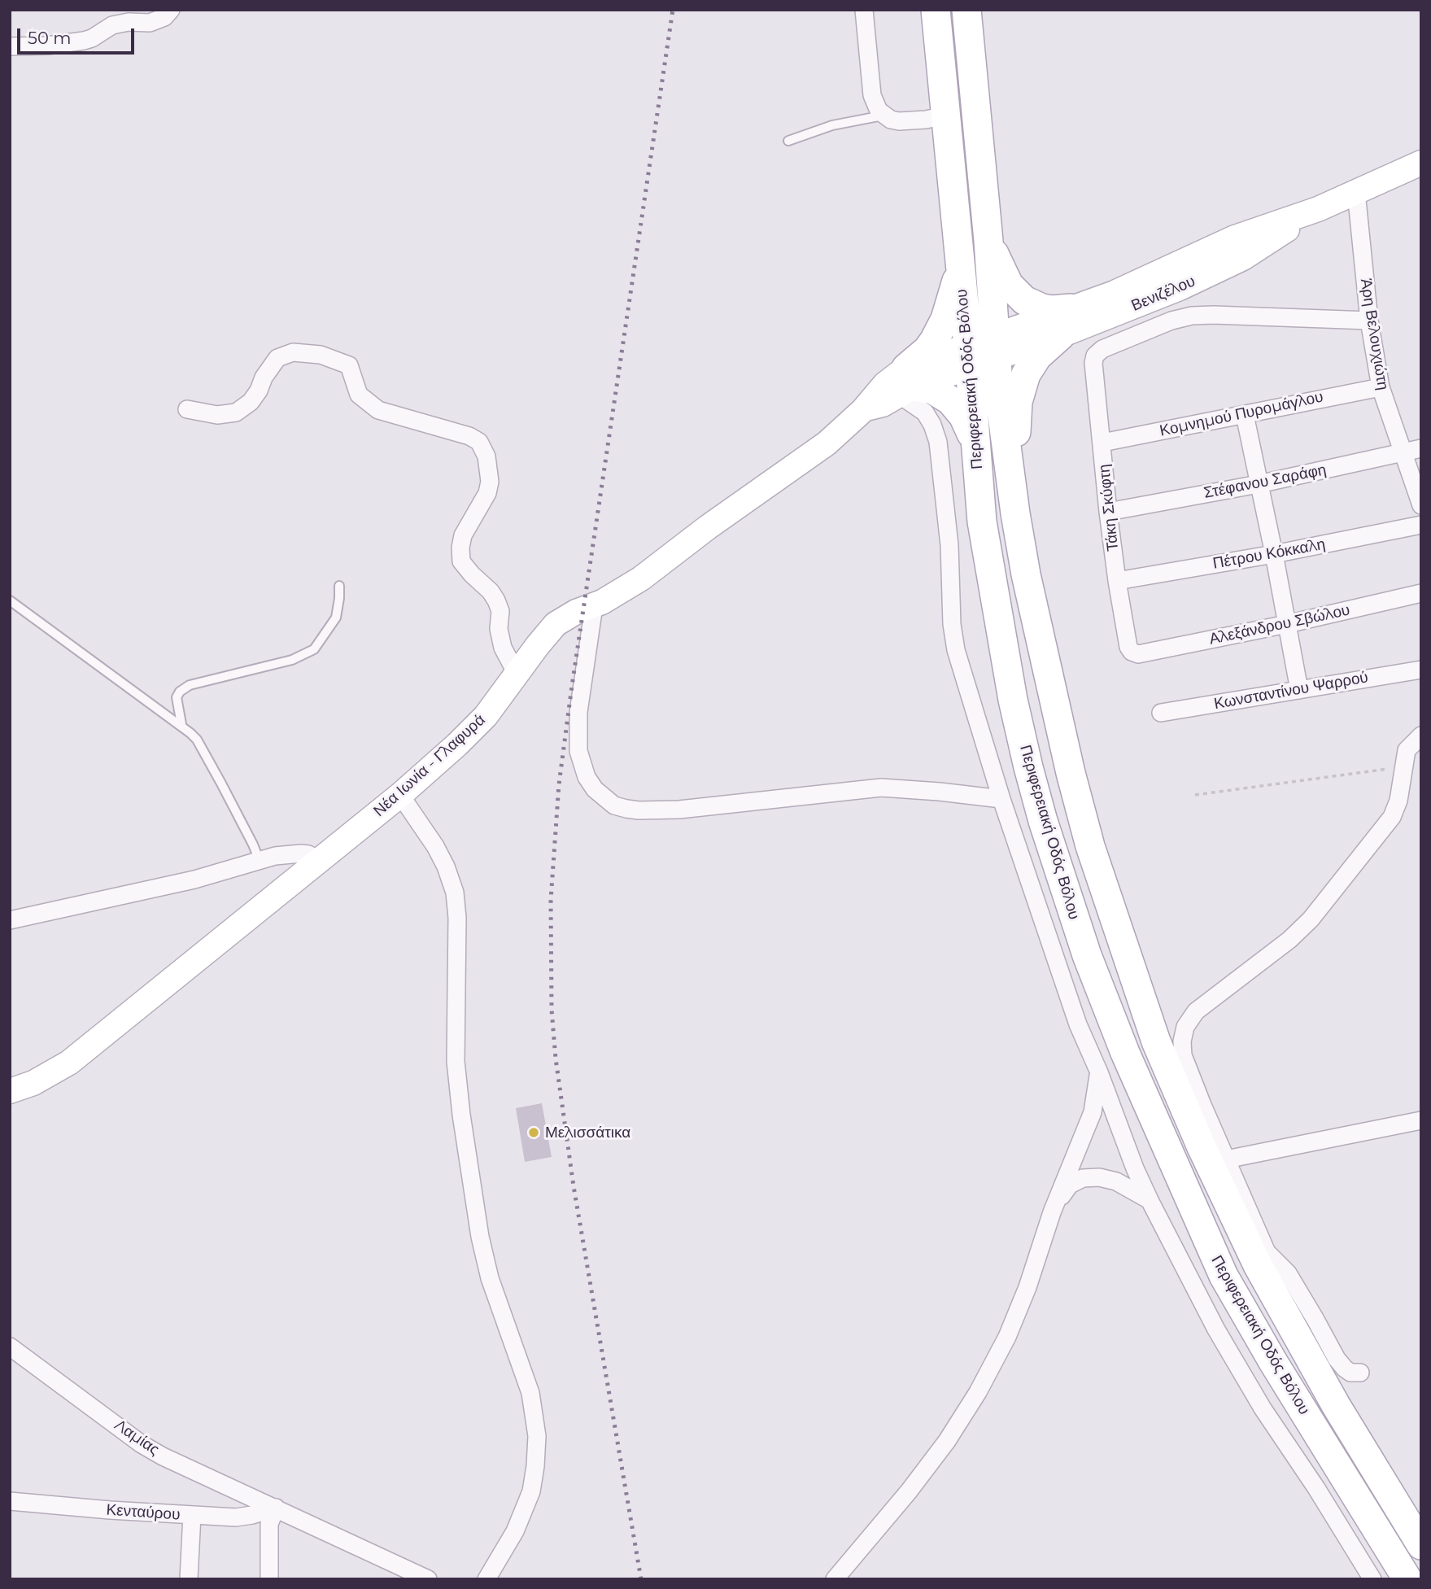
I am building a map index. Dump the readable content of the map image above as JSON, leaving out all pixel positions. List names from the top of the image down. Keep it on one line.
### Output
{"streets":{"main road":["Βενιζέλου","Περιφερειακή Οδός Βόλου","Νέα Ιωνία - Γλαφυρά"],"street":["Άρη Βελουχιώτη","Κομνημού Πυρομάγλου","Στέφανου Σαράφη","Τάκη Σκύφτη","Πέτρου Κόκκαλη","Αλεξάνδρου Σβώλου","Κωνσταντίνου Ψαρρού","Λαμίας","Κενταύρου"]},"crossings":[["Βενιζέλου","Άρη Βελουχιώτη"],["Βενιζέλου","Περιφερειακή Οδός Βόλου"],["Βενιζέλου","Νέα Ιωνία - Γλαφυρά"],["Άρη Βελουχιώτη","Κομνημού Πυρομάγλου"],["Άρη Βελουχιώτη","Στέφανου Σαράφη"],["Άρη Βελουχιώτη","Τάκη Σκύφτη"],["Περιφερειακή Οδός Βόλου","Νέα Ιωνία - Γλαφυρά"],["Κομνημού Πυρομάγλου","Τάκη Σκύφτη"],["Στέφανου Σαράφη","Τάκη Σκύφτη"],["Τάκη Σκύφτη","Πέτρου Κόκκαλη"],["Τάκη Σκύφτη","Αλεξάνδρου Σβώλου"],["Λαμίας","Κενταύρου"]],"places":["Μελισσάτικα"],"scale_bar":"50 m"}
